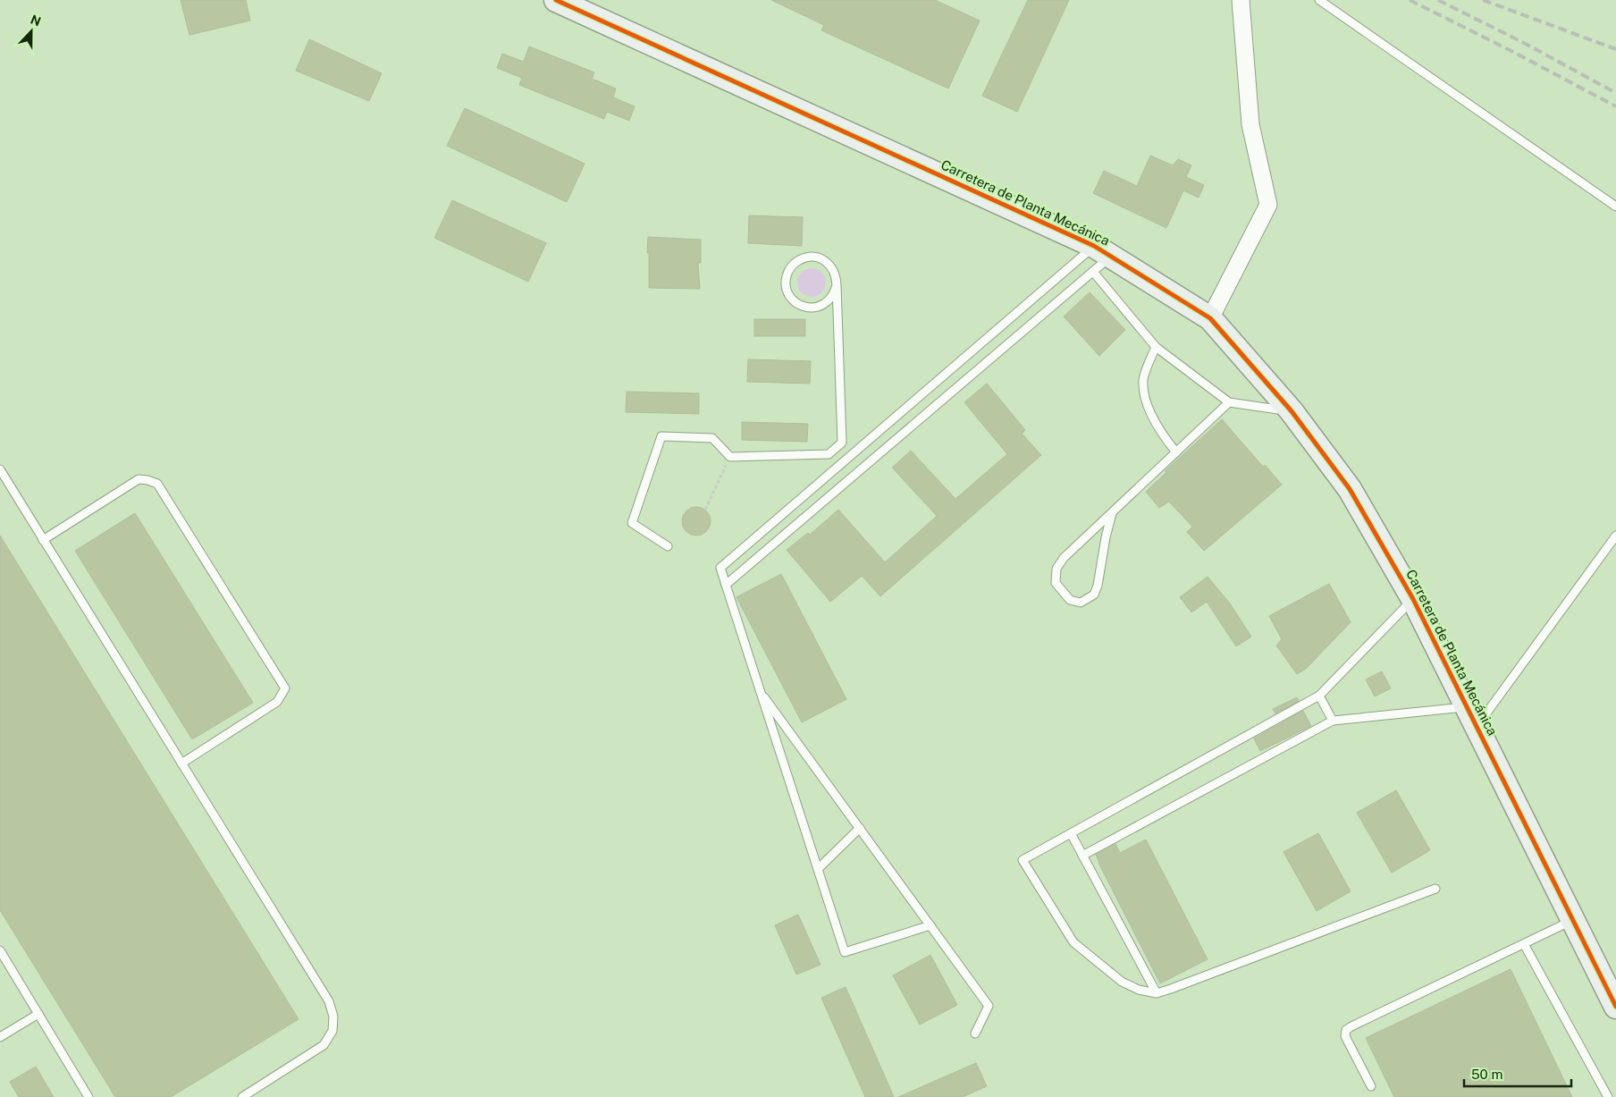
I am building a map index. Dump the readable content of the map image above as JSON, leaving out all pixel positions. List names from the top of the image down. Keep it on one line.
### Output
{"streets":{"street":["Carretera de Planta Mecánica"]},"scale_bar":"50 m","north":"top"}
